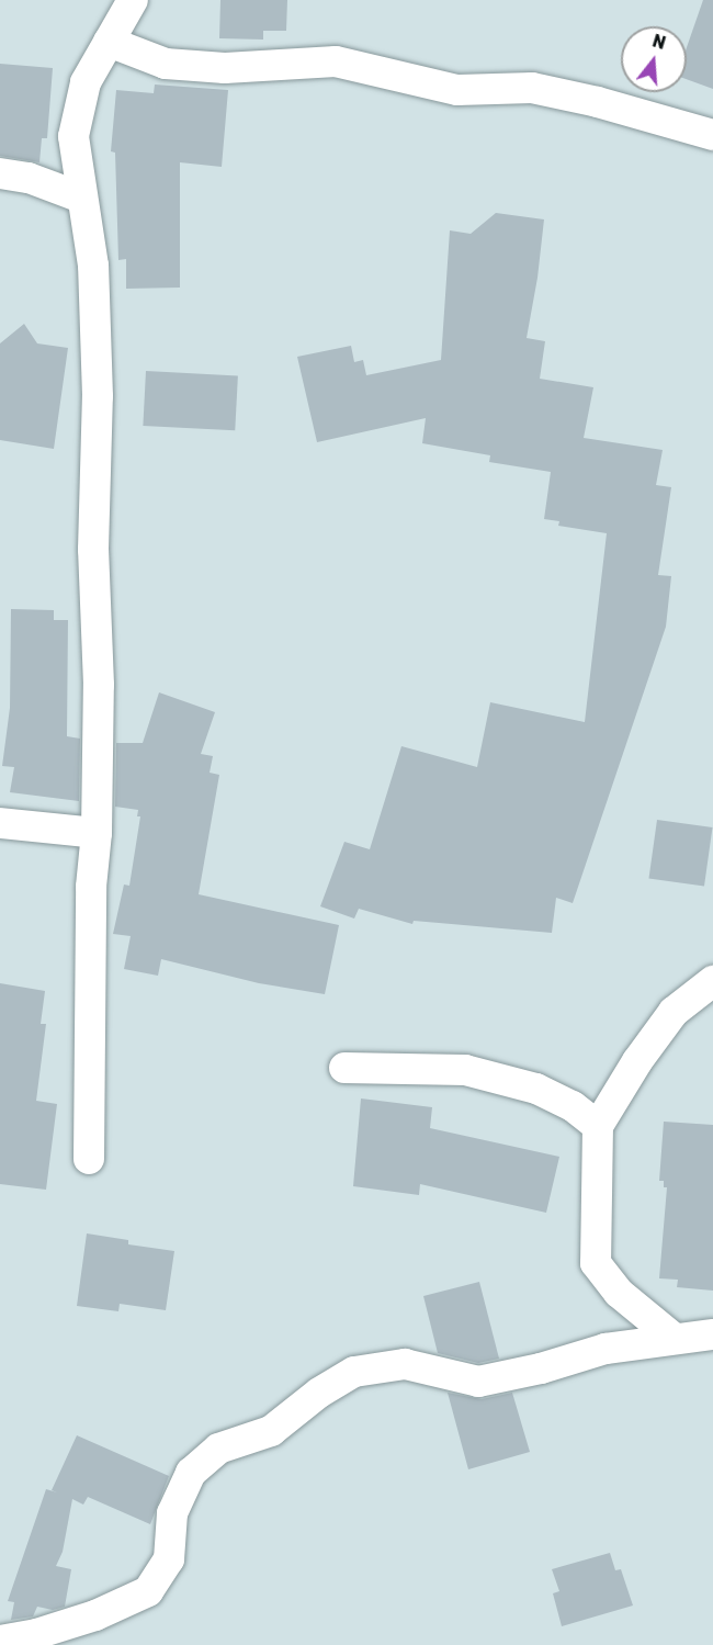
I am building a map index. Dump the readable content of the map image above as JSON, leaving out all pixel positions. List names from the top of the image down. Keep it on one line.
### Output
{"north":"top"}
